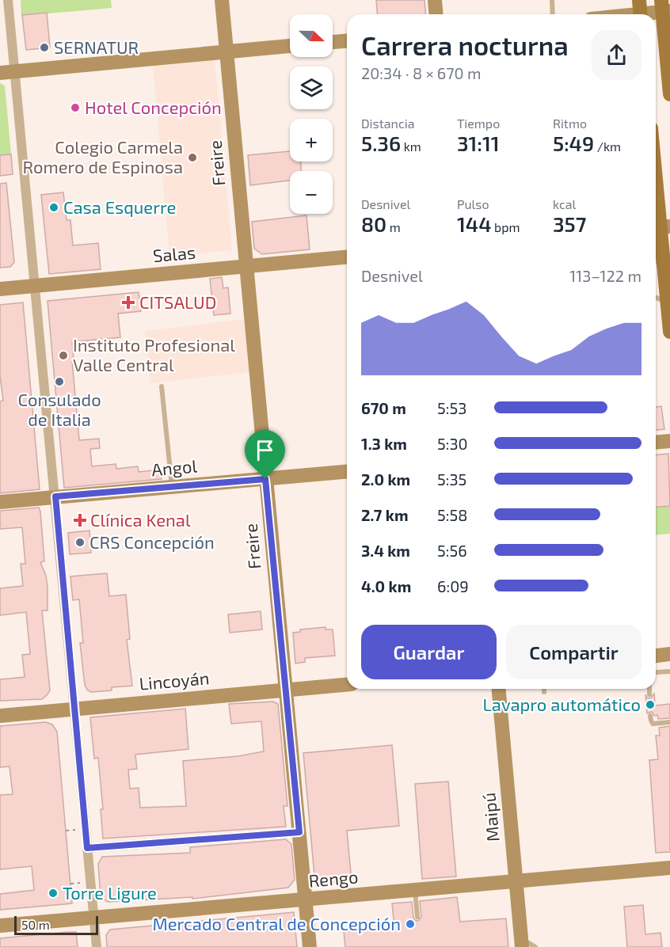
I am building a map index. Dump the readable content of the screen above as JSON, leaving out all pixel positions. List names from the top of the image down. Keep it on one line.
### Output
{"streets":{"main road":["Freire","Salas","Angol","Lincoyán","Maipú","Rengo"]},"crossings":[["Freire","Salas"],["Freire","Angol"],["Freire","Lincoyán"],["Freire","Rengo"],["Maipú","Rengo"]],"places":{"other":["SERNATUR","Hotel Concepción","Colegio Carmela Romero de Espinosa","Casa Esquerre","Instituto Profesional Valle Central","Consulado de Italia","CRS Concepción","Lavapro automático","Torre Ligure","Mercado Central de Concepción"],"health":["CITSALUD","Clínica Kenal"]},"scale_bar":"50 m","north":"right","page":{"map_buttons":["+","−"],"heading":["Carrera nocturna","20:34 · 8 × 670 m"],"stats":[["Distancia","5.36 km"],["Tiempo","31:11"],["Ritmo","5:49 /km"],["Desnivel","80 m"],["Pulso","144 bpm"],["kcal","357"]],"chart":["Desnivel","113–122 m"],"list":[{"name":"670 m","note":"5:53"},{"name":"1.3 km","note":"5:30"},{"name":"2.0 km","note":"5:35"},{"name":"2.7 km","note":"5:58"},{"name":"3.4 km","note":"5:56"},{"name":"4.0 km","note":"6:09"}],"buttons":["Guardar","Compartir"],"scale":"50 m"}}
